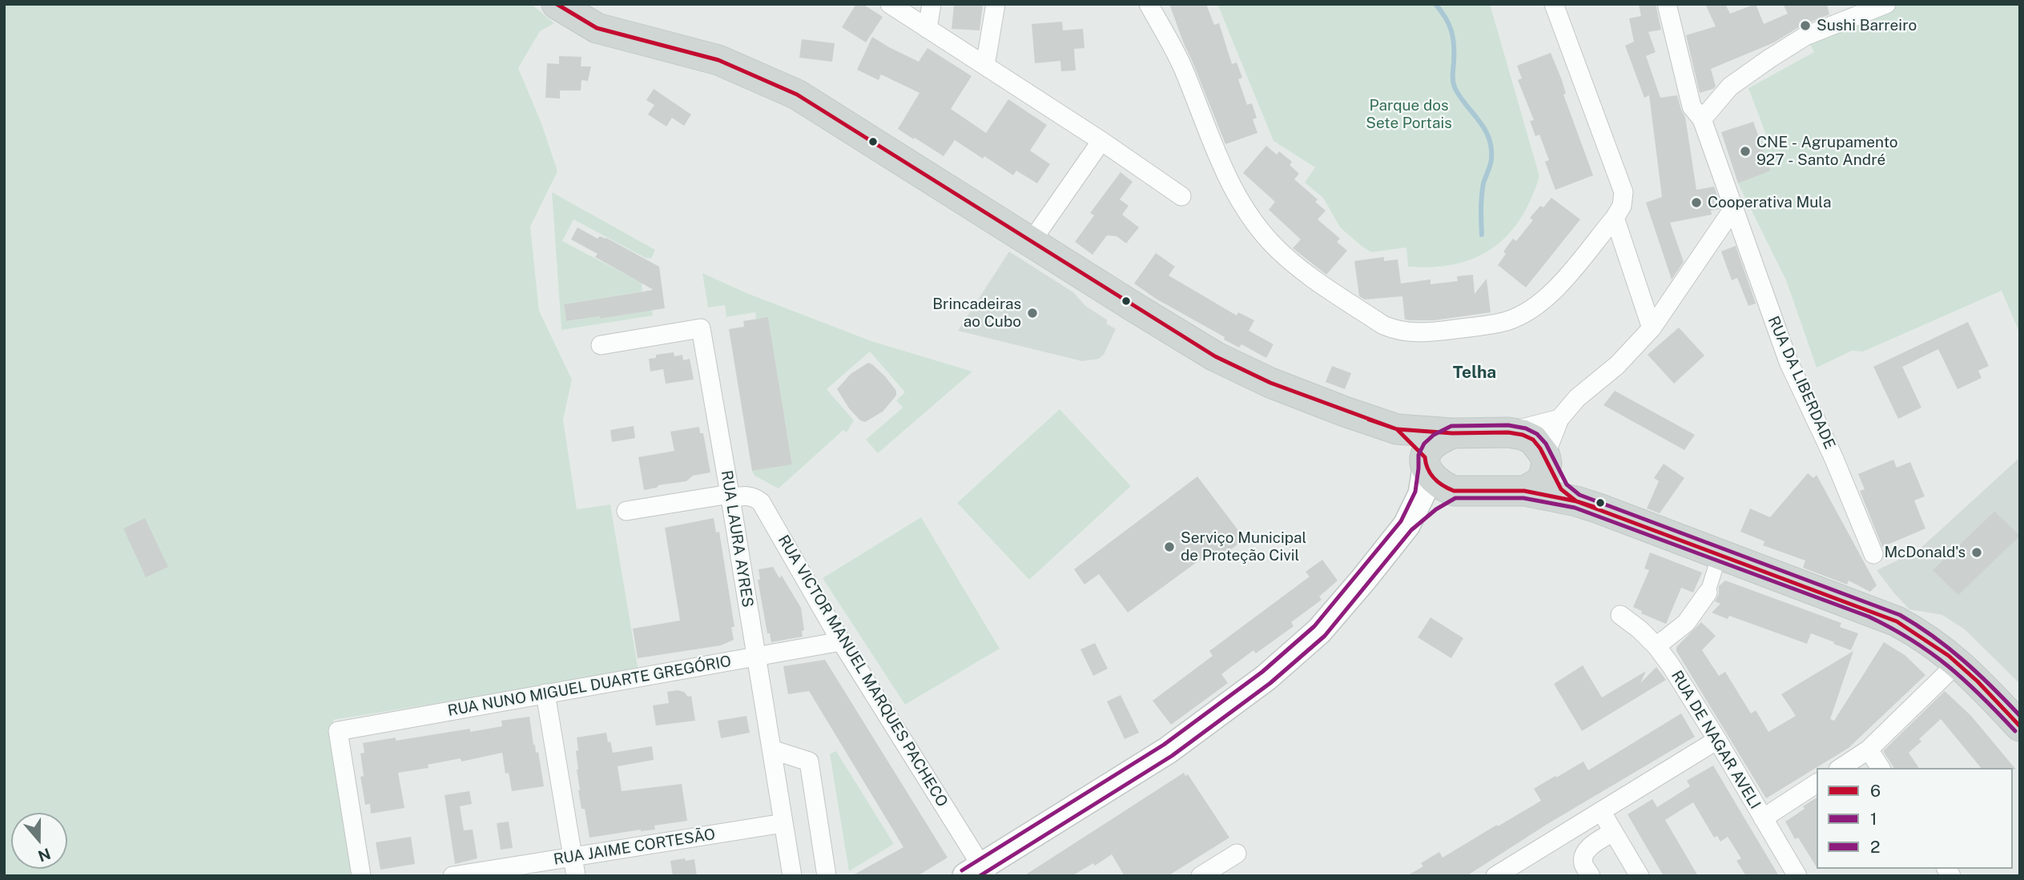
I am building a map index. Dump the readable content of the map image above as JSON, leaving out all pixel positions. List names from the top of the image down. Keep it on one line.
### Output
{"streets":{"street":["RUA DA LIBERDADE","RUA LAURA AYRES","RUA VICTOR MANUEL MARQUES PACHECO","RUA NUNO MIGUEL DUARTE GREGÓRIO","RUA DE NAGAR AVELI","RUA JAIME CORTESÃO"]},"crossings":[["RUA LAURA AYRES","RUA VICTOR MANUEL MARQUES PACHECO"],["RUA LAURA AYRES","RUA NUNO MIGUEL DUARTE GREGÓRIO"],["RUA LAURA AYRES","RUA JAIME CORTESÃO"],["RUA VICTOR MANUEL MARQUES PACHECO","RUA NUNO MIGUEL DUARTE GREGÓRIO"]],"districts":["Telha"],"parks":["Parque dos Sete Portais"],"places":["Sushi Barreiro","CNE - Agrupamento 927 - Santo André","Cooperativa Mula","Brincadeiras ao Cubo","Serviço Municipal de Proteção Civil","McDonald's"],"lines":["transit line 6","transit line 2","transit line 1"],"legend":["6","1","2"],"north":"bottom"}
